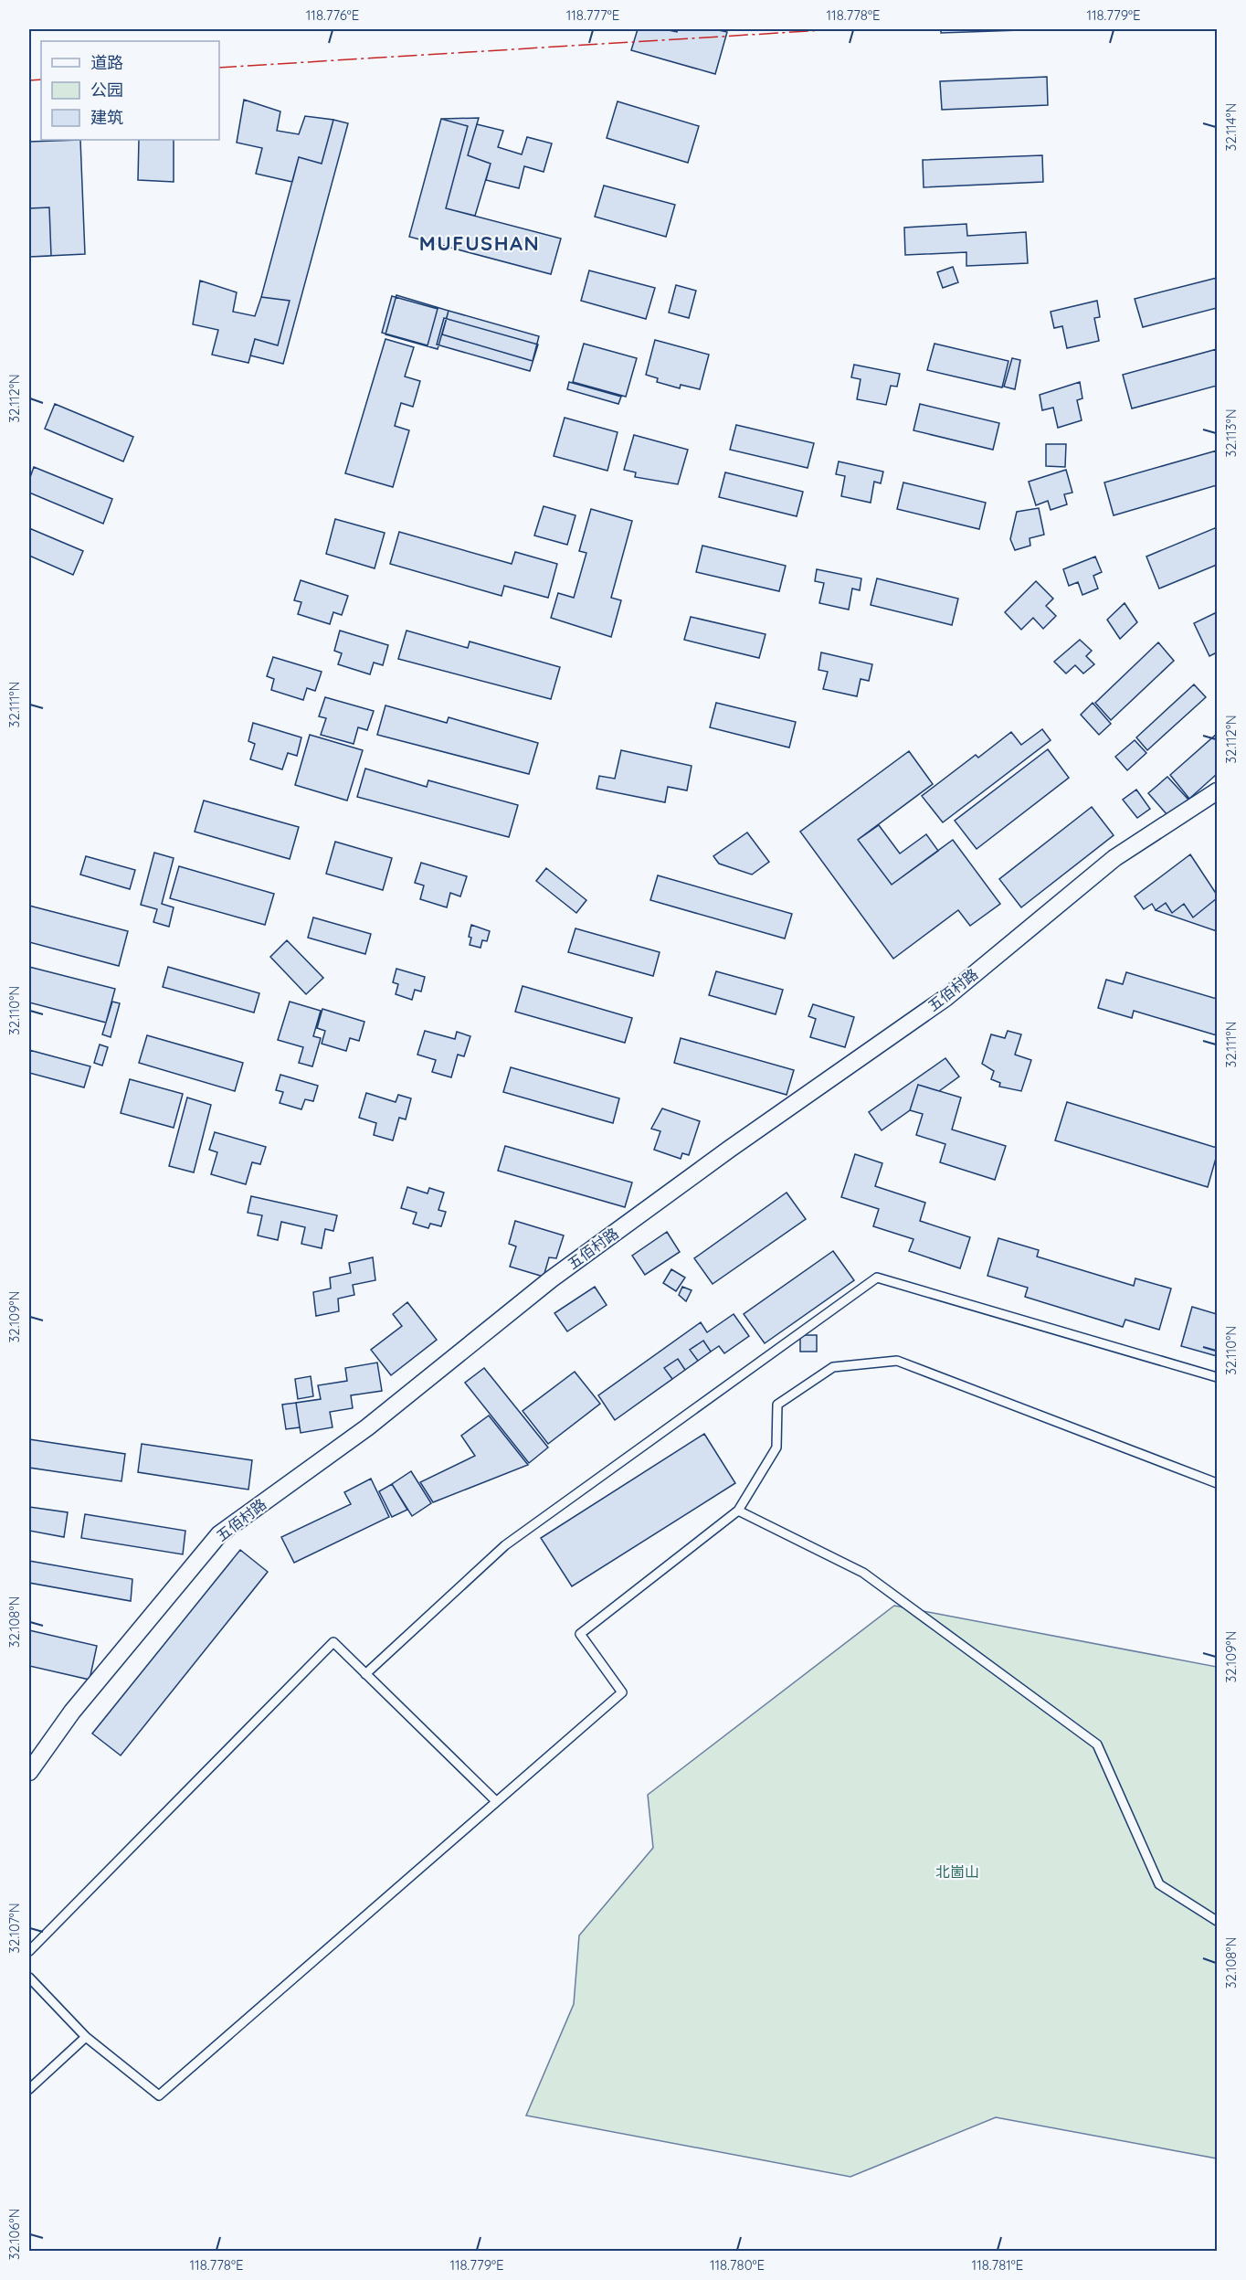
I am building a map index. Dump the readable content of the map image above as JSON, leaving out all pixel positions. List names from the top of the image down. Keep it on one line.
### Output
{"streets":{"street":["五佰村路"]},"districts":["MUFUSHAN"],"parks":["北崮山"],"legend":["道路","公园","建筑"],"coordinates":["118.776°E","118.777°E","118.778°E","118.779°E","32.114°N","32.112°N","32.113°N","32.111°N","32.110°N","32.109°N","32.108°N","32.107°N","32.106°N","118.780°E","118.781°E"]}
